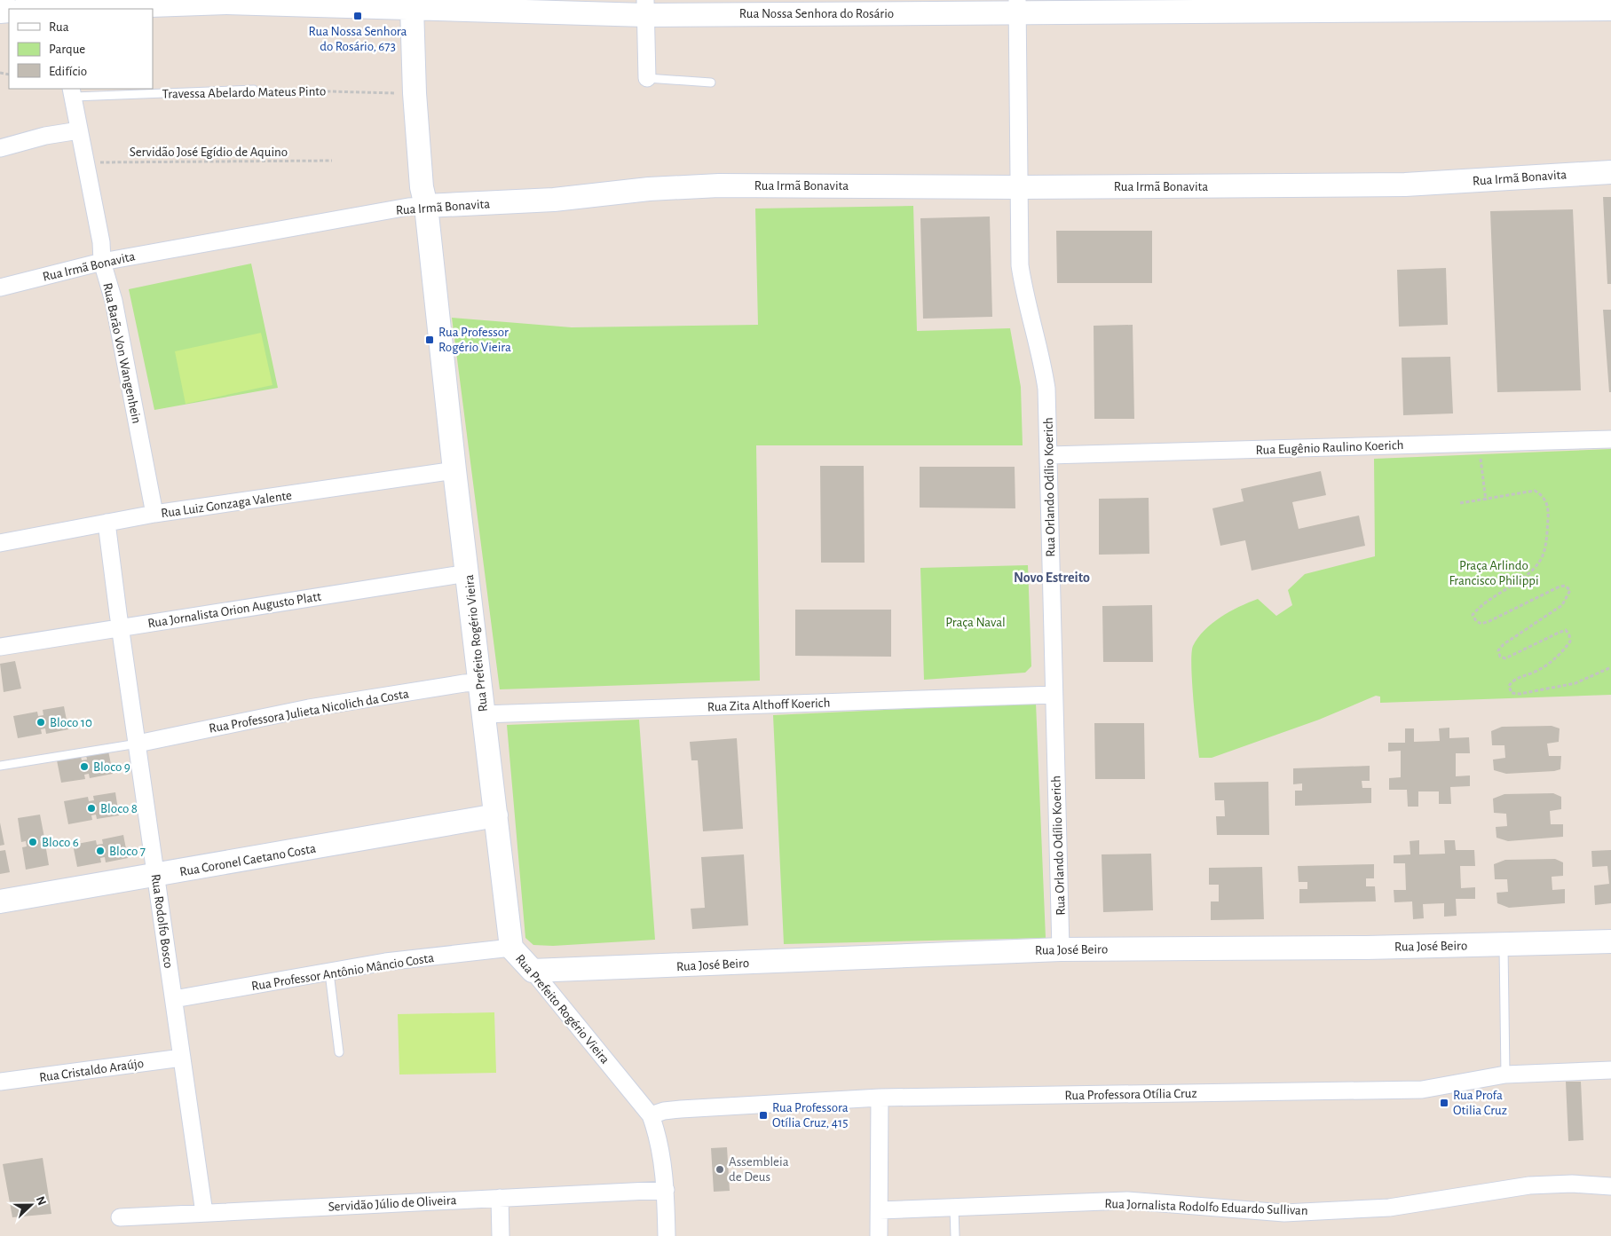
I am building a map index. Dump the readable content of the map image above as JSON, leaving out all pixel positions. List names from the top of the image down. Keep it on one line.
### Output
{"streets":{"street":["Rua Nossa Senhora do Rosário","Rua Irmã Bonavita","Rua Barão Von Wangenhein","Rua Eugênio Raulino Koerich","Rua Orlando Odílio Koerich","Rua Luiz Gonzaga Valente","Rua Jornalista Orion Augusto Platt","Rua Prefeito Rogério Vieira","Rua Zita Althoff Koerich","Rua Professora Julieta Nicolich da Costa","Rua Coronel Caetano Costa","Rua Rodolfo Bosco","Rua José Beiro","Rua Professor Antônio Mâncio Costa","Rua Cristaldo Araújo","Rua Professora Otília Cruz","Servidão Júlio de Oliveira","Rua Jornalista Rodolfo Eduardo Sullivan"],"lane":["Travessa Abelardo Mateus Pinto"],"path":["Servidão José Egídio de Aquino"]},"crossings":[["Rua Nossa Senhora do Rosário","Rua Orlando Odílio Koerich"],["Rua Nossa Senhora do Rosário","Rua Prefeito Rogério Vieira"],["Travessa Abelardo Mateus Pinto","Rua Barão Von Wangenhein"],["Travessa Abelardo Mateus Pinto","Rua Prefeito Rogério Vieira"],["Servidão José Egídio de Aquino","Rua Barão Von Wangenhein"],["Rua Irmã Bonavita","Rua Barão Von Wangenhein"],["Rua Irmã Bonavita","Rua Orlando Odílio Koerich"],["Rua Irmã Bonavita","Rua Prefeito Rogério Vieira"],["Rua Barão Von Wangenhein","Rua Luiz Gonzaga Valente"],["Rua Eugênio Raulino Koerich","Rua Orlando Odílio Koerich"],["Rua Orlando Odílio Koerich","Rua Zita Althoff Koerich"],["Rua Orlando Odílio Koerich","Rua José Beiro"],["Rua Luiz Gonzaga Valente","Rua Prefeito Rogério Vieira"],["Rua Luiz Gonzaga Valente","Rua Rodolfo Bosco"],["Rua Jornalista Orion Augusto Platt","Rua Prefeito Rogério Vieira"],["Rua Jornalista Orion Augusto Platt","Rua Rodolfo Bosco"],["Rua Prefeito Rogério Vieira","Rua Zita Althoff Koerich"],["Rua Prefeito Rogério Vieira","Rua Professora Julieta Nicolich da Costa"],["Rua Prefeito Rogério Vieira","Rua Coronel Caetano Costa"],["Rua Prefeito Rogério Vieira","Rua José Beiro"],["Rua Prefeito Rogério Vieira","Rua Professor Antônio Mâncio Costa"],["Rua Prefeito Rogério Vieira","Rua Professora Otília Cruz"],["Rua Prefeito Rogério Vieira","Servidão Júlio de Oliveira"],["Rua Professora Julieta Nicolich da Costa","Rua Rodolfo Bosco"],["Rua Coronel Caetano Costa","Rua Rodolfo Bosco"],["Rua Rodolfo Bosco","Rua Professor Antônio Mâncio Costa"],["Rua Rodolfo Bosco","Rua Cristaldo Araújo"],["Rua Rodolfo Bosco","Servidão Júlio de Oliveira"]],"districts":["Novo Estreito"],"parks":["Praça Arlindo Francisco Philippi","Praça Naval"],"places":{"transit":["Rua Nossa Senhora do Rosário, 673","Rua Professor Rogério Vieira","Rua Profa Otilia Cruz","Rua Professora Otília Cruz, 415"],"other":["Bloco 10","Bloco 9","Bloco 8","Bloco 6","Bloco 7","Assembleia de Deus"]},"legend":["Rua","Parque","Edifício"],"north":"right"}
